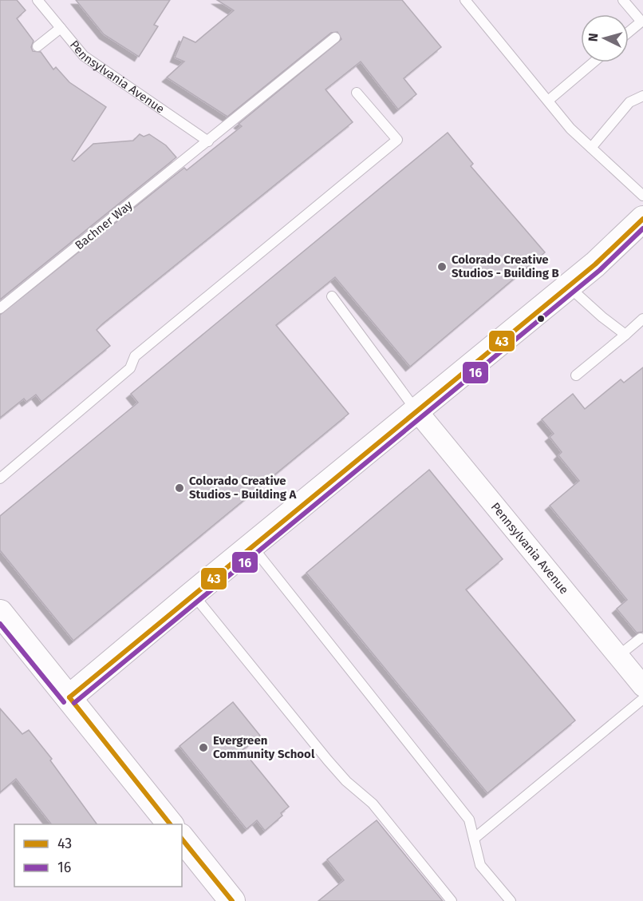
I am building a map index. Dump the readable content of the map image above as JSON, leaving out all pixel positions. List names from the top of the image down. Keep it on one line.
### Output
{"streets":{"street":["Pennsylvania Avenue"],"lane":["Bachner Way"]},"crossings":[["Pennsylvania Avenue","Bachner Way"]],"places":["Colorado Creative Studios - Building B","Colorado Creative Studios - Building A","Evergreen Community School"],"lines":["transit line 43","transit line 16"],"legend":["43","16"],"north":"left"}
